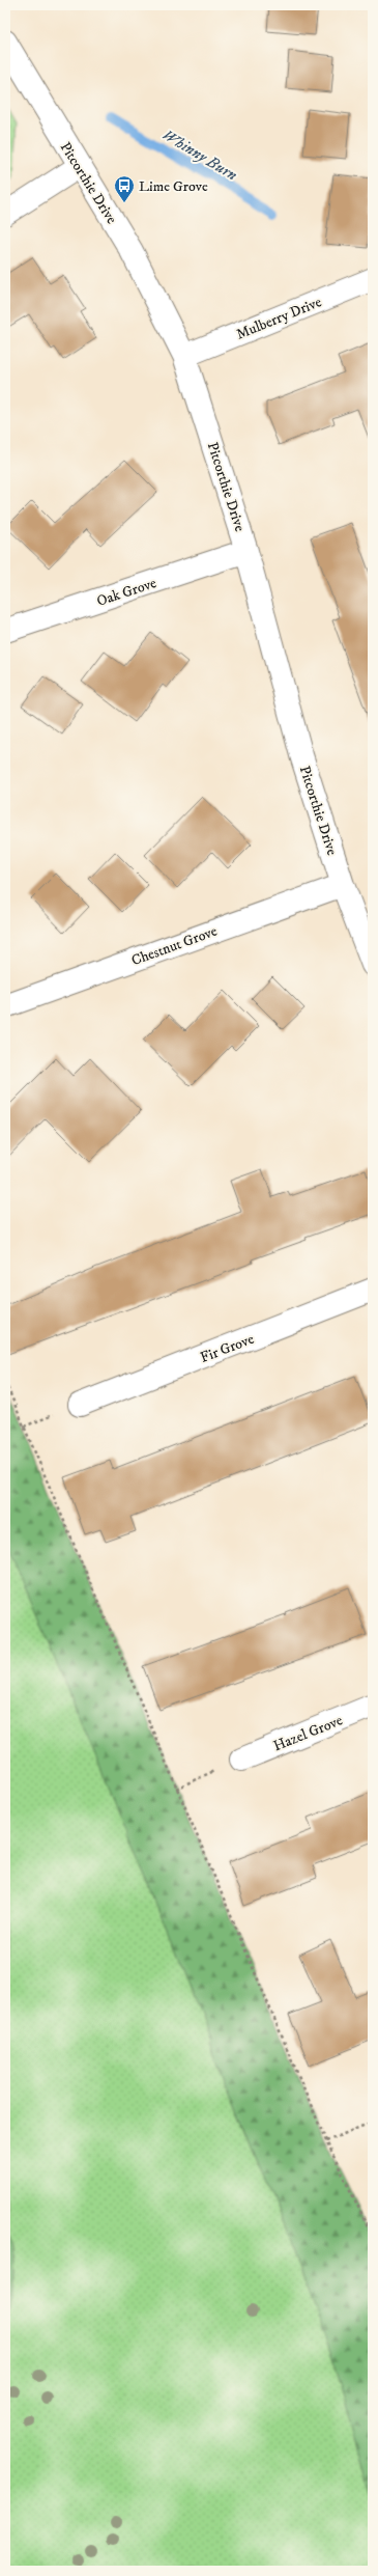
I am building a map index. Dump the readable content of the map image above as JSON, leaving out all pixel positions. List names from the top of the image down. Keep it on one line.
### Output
{"streets":{"street":["Pitcorthie Drive","Mulberry Drive","Oak Grove","Chestnut Grove","Fir Grove","Hazel Grove"]},"crossings":[["Pitcorthie Drive","Mulberry Drive"],["Pitcorthie Drive","Oak Grove"],["Pitcorthie Drive","Chestnut Grove"]],"water":["Whinny Burn"],"places":{"bus stop":["Lime Grove"]}}
